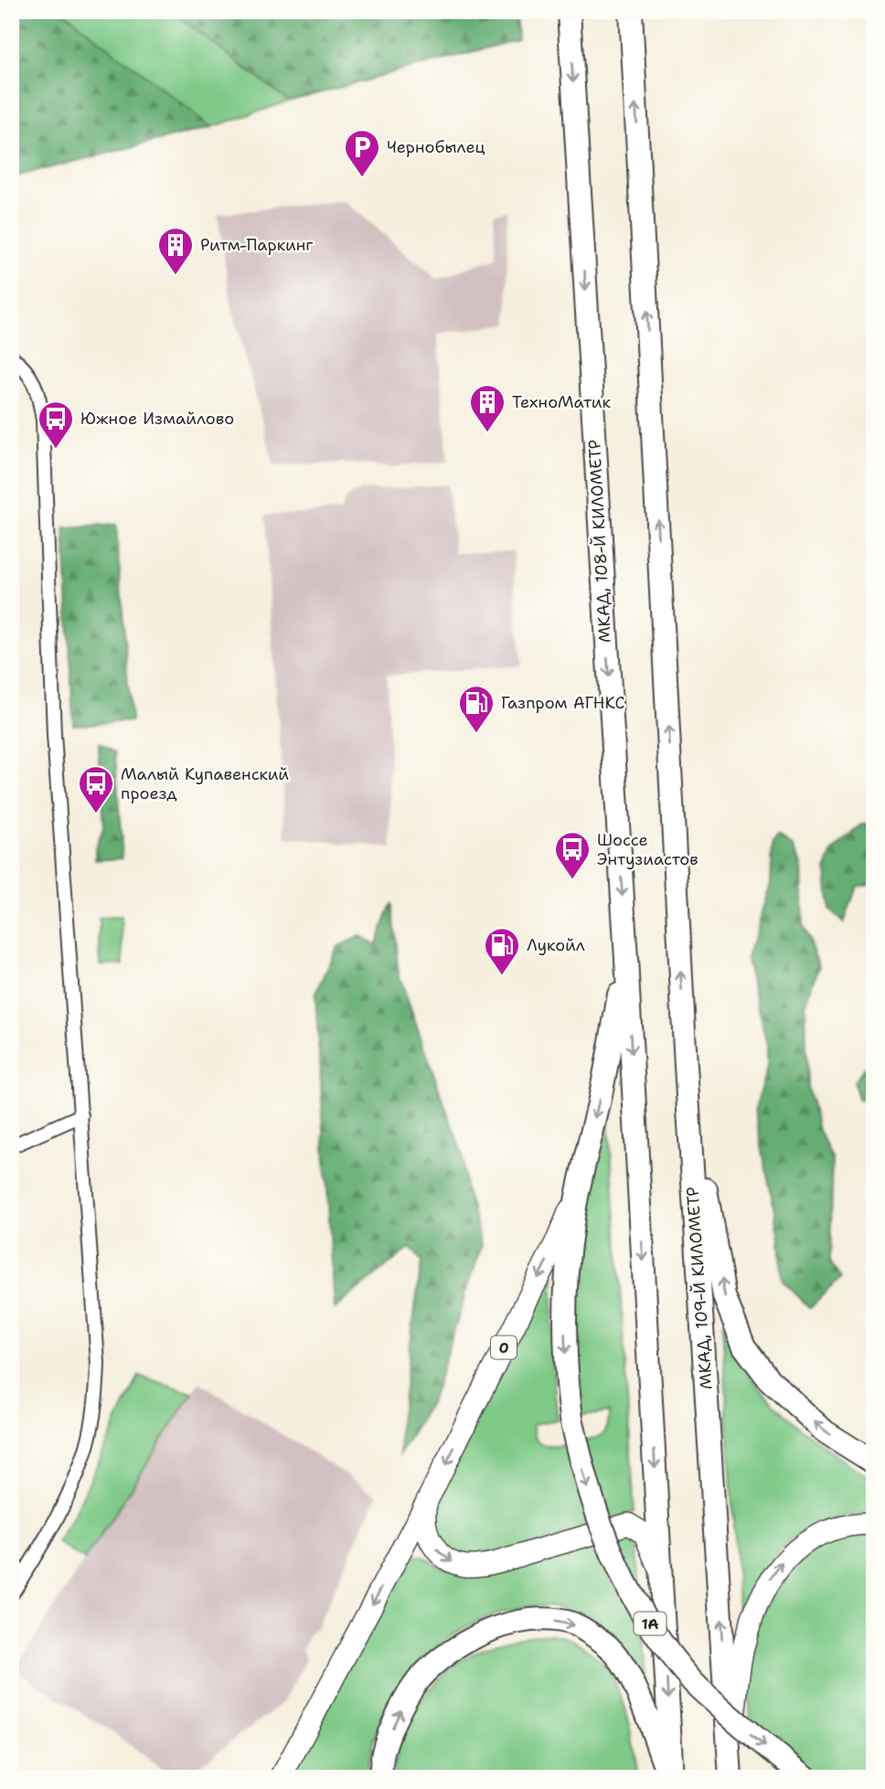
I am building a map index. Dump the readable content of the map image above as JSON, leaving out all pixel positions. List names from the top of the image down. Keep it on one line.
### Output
{"streets":{"highway":["МКАД, 108-Й КИЛОМЕТР","МКАД, 109-Й КИЛОМЕТР","0","1A"]},"crossings":[["МКАД, 108-Й КИЛОМЕТР","0"],["0","1A"]],"one_way":["МКАД, 108-Й КИЛОМЕТР"],"places":{"parking":["Чернобылец"],"building":["Ритм-Паркинг","ТехноМатик"],"bus stop":["Южное Измайлово","Малый Купавенский проезд","Шоссе Энтузиастов"],"fuel station":["Газпром АГНКС","Лукойл"]}}
